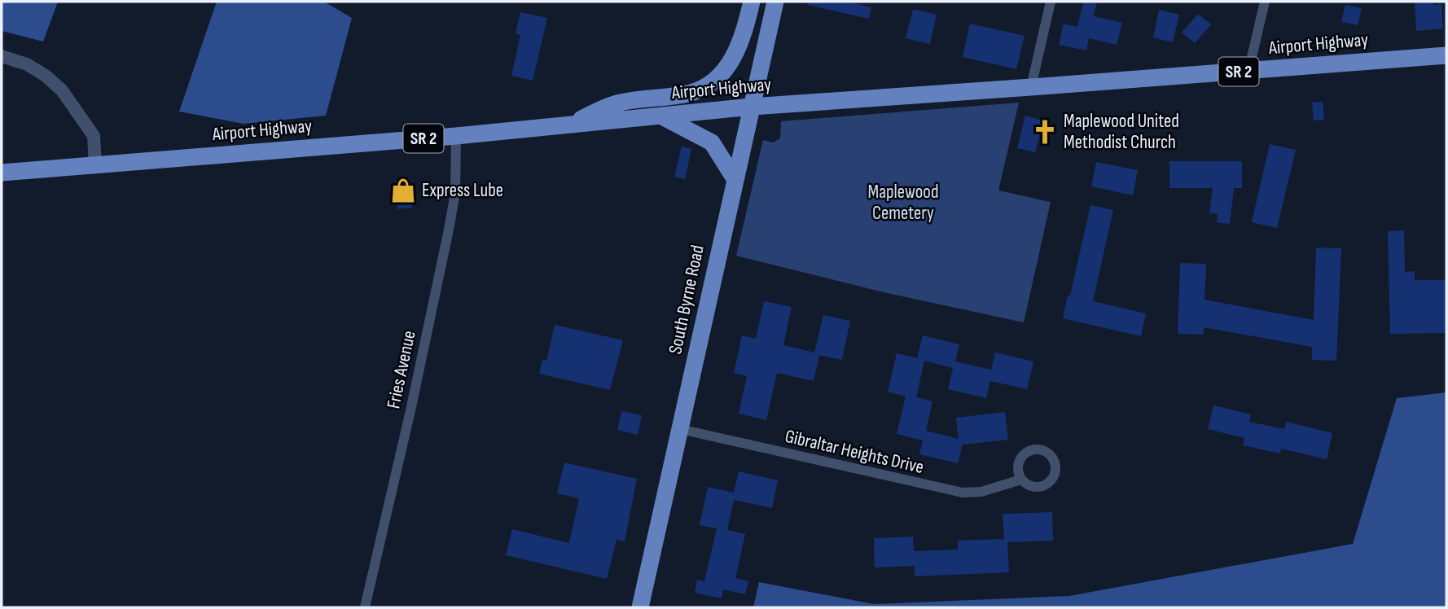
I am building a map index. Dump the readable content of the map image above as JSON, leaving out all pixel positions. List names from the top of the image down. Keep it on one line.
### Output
{"streets":{"main road":["Airport Highway","SR 2","South Byrne Road"],"street":["Fries Avenue","Gibraltar Heights Drive"]},"crossings":[["Airport Highway","South Byrne Road"],["Airport Highway","Fries Avenue"],["South Byrne Road","Gibraltar Heights Drive"]],"parks":["Maplewood Cemetery"],"places":{"church":["Maplewood United Methodist Church"],"shop":["Express Lube"]}}
